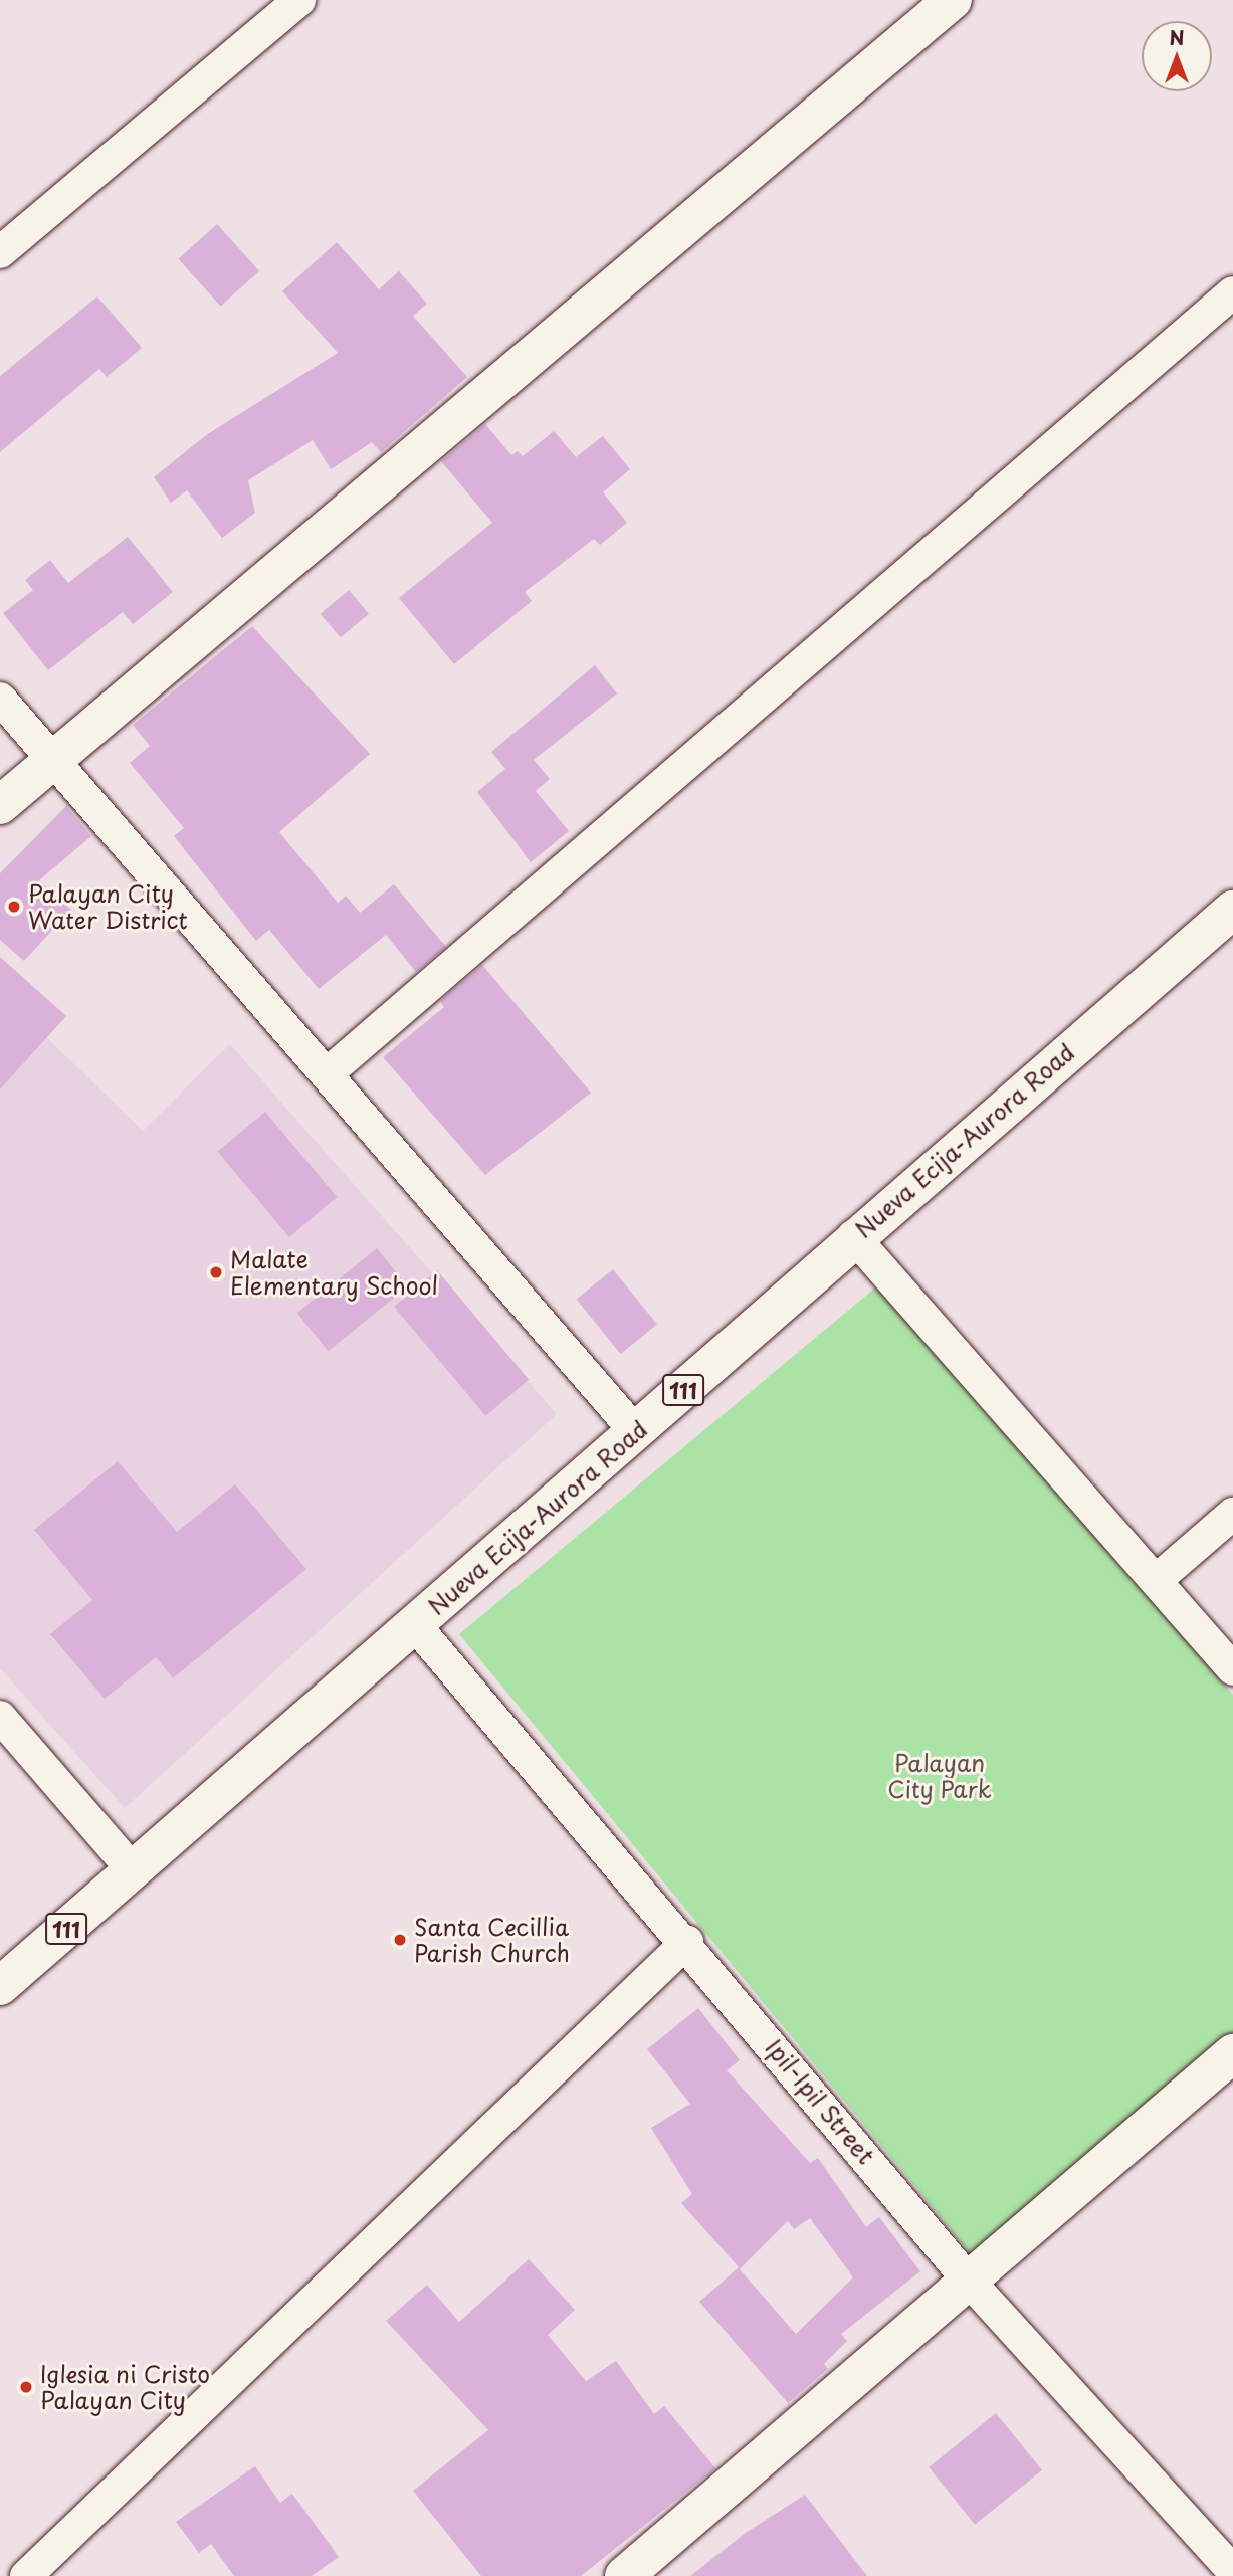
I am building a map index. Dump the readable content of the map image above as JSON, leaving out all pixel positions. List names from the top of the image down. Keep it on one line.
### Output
{"streets":{"street":["Nueva Ecija-Aurora Road","111","Ipil-Ipil Street"]},"crossings":[["Nueva Ecija-Aurora Road","Ipil-Ipil Street"]],"parks":["Palayan City Park"],"places":["Palayan City Water District","Malate Elementary School","Santa Cecillia Parish Church","Iglesia ni Cristo Palayan City"],"north":"top"}
